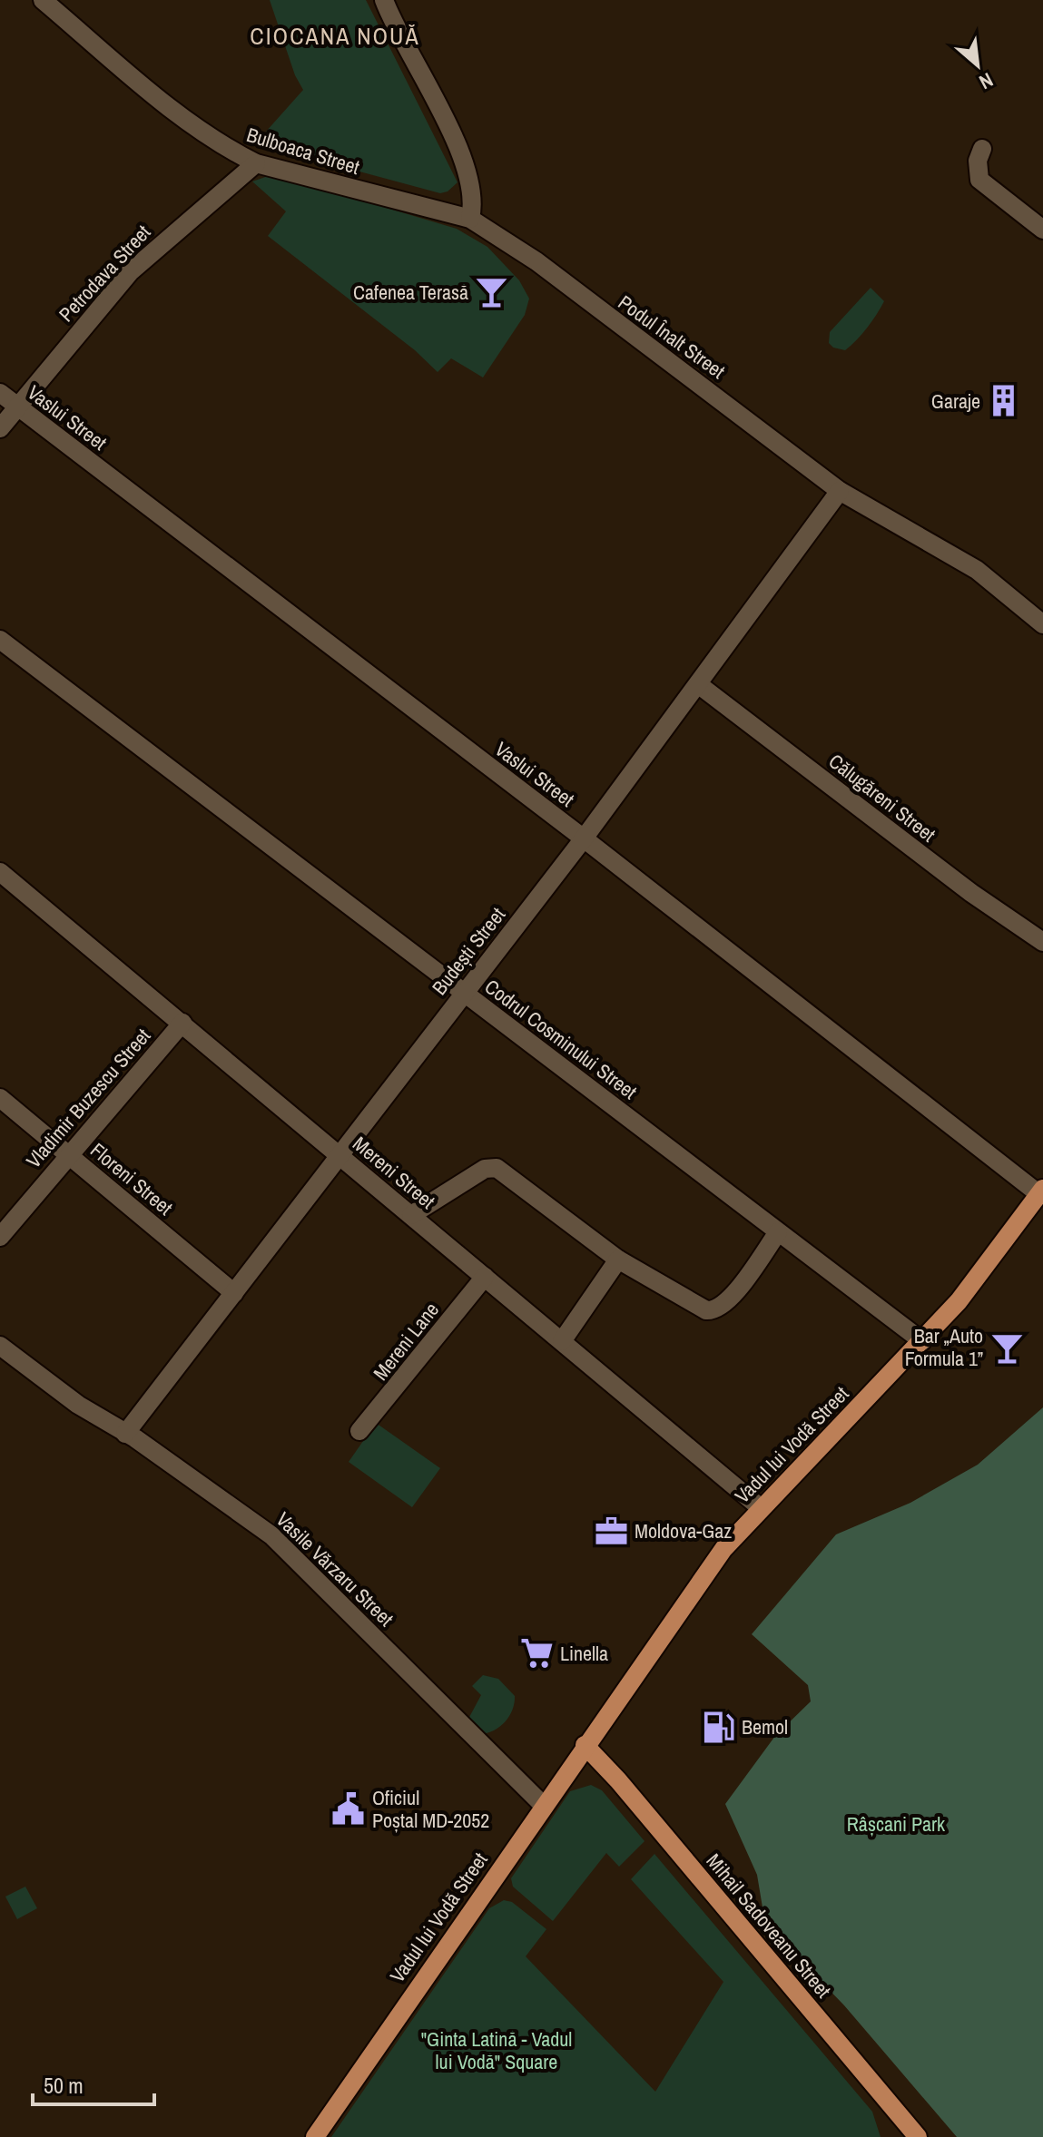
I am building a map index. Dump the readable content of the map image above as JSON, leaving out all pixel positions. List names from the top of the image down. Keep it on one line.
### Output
{"streets":{"main road":["Vadul lui Vodă Street","Mihail Sadoveanu Street"],"street":["Bulboaca Street","Petrodava Street","Podul Înalt Street","Vaslui Street","Călugăreni Street","Budești Street","Codrul Cosminului Street","Vladimir Buzescu Street","Mereni Street","Floreni Street","Mereni Lane","Vasile Vărzaru Street"]},"crossings":[["Bulboaca Street","Petrodava Street"],["Bulboaca Street","Podul Înalt Street"],["Petrodava Street","Vaslui Street"],["Podul Înalt Street","Budești Street"],["Vaslui Street","Budești Street"],["Vaslui Street","Vadul lui Vodă Street"],["Călugăreni Street","Budești Street"],["Budești Street","Codrul Cosminului Street"],["Budești Street","Mereni Street"],["Budești Street","Floreni Street"],["Budești Street","Vasile Vărzaru Street"],["Codrul Cosminului Street","Vadul lui Vodă Street"],["Vladimir Buzescu Street","Mereni Street"],["Vladimir Buzescu Street","Floreni Street"],["Mereni Street","Mereni Lane"],["Mereni Street","Vadul lui Vodă Street"],["Vadul lui Vodă Street","Vasile Vărzaru Street"],["Vadul lui Vodă Street","Mihail Sadoveanu Street"]],"districts":["CIOCANA NOUĂ"],"parks":["Râșcani Park","\"Ginta Latină - Vadul lui Vodă\" Square"],"places":{"bar":["Cafenea Terasă","Bar „Auto Formula 1”"],"building":["Garaje"],"office":["Moldova-Gaz"],"supermarket":["Linella"],"fuel station":["Bemol"],"public building":["Oficiul Poștal MD-2052"]},"scale_bar":"50 m","north":"bottom right"}
